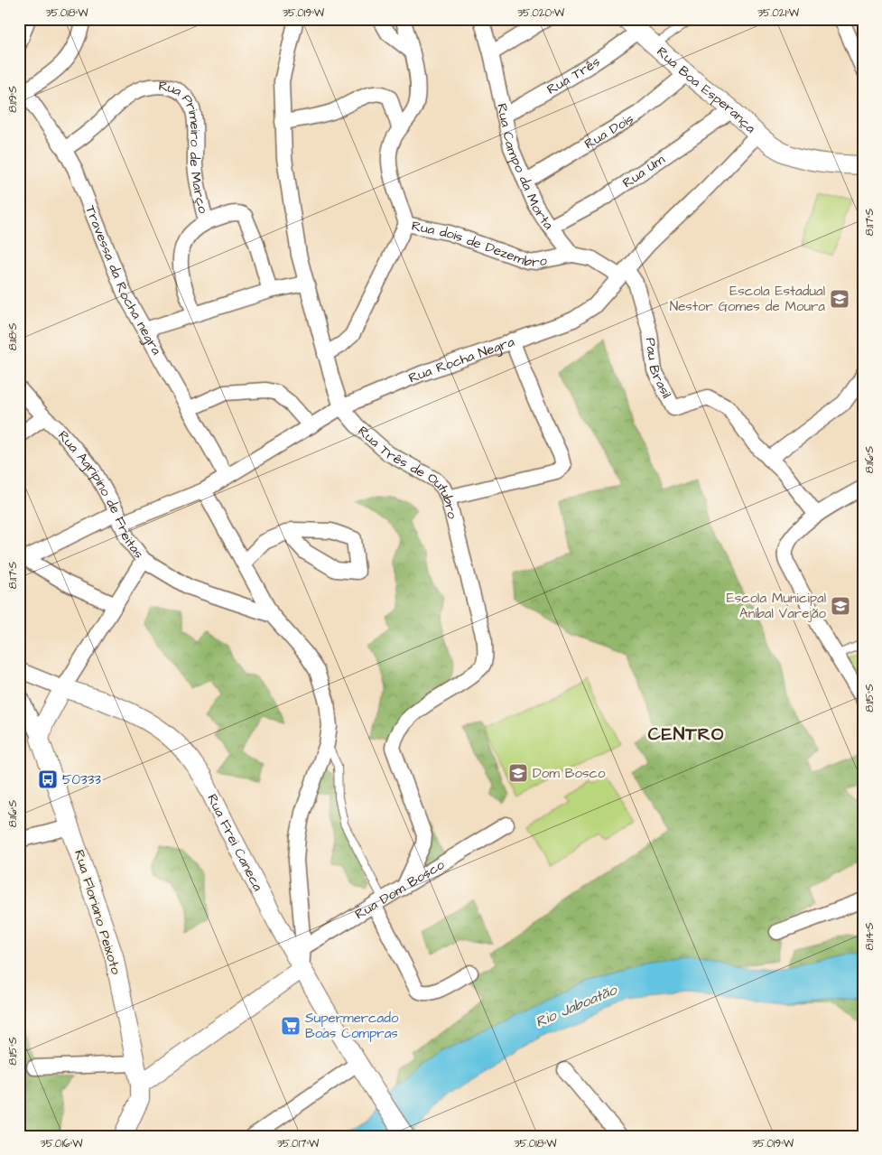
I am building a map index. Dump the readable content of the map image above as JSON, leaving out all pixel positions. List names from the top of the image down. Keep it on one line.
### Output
{"streets":{"street":["Rua Três","Rua Boa Esperança","Rua Dois","Rua Primeiro de Março","Rua Campo da Morta","Rua Um","Rua dois de Dezembro","Travessa da Rocha negra","Rua Rocha Negra","Pau Brasil","Rua Três de Outubro","Rua Agripino de Freitas","Rua Frei Caneca","Rua Dom Bosco","Rua Floriano Peixoto"]},"crossings":[["Rua Três","Rua Boa Esperança"],["Rua Três","Rua Campo da Morta"],["Rua Boa Esperança","Rua Dois"],["Rua Boa Esperança","Rua Um"],["Rua Boa Esperança","Rua Rocha Negra"],["Rua Dois","Rua Campo da Morta"],["Rua Primeiro de Março","Travessa da Rocha negra"],["Rua Campo da Morta","Rua Um"],["Rua Campo da Morta","Rua dois de Dezembro"],["Rua dois de Dezembro","Rua Três de Outubro"],["Travessa da Rocha negra","Rua Rocha Negra"],["Rua Rocha Negra","Pau Brasil"],["Rua Rocha Negra","Rua Três de Outubro"],["Rua Rocha Negra","Rua Agripino de Freitas"],["Rua Três de Outubro","Rua Dom Bosco"],["Rua Agripino de Freitas","Rua Frei Caneca"],["Rua Agripino de Freitas","Rua Dom Bosco"],["Rua Frei Caneca","Rua Dom Bosco"]],"districts":["CENTRO"],"water":["Rio Jaboatão"],"places":{"school or university":["Escola Estadual Nestor Gomes de Moura","Escola Municipal Aníbal Varejão","Dom Bosco"],"bus stop":["50333"],"supermarket":["Supermercado Boas Compras"]},"coordinates":["35.018°W","35.019°W","35.020°W","35.021°W","8.119°S","8.117°S","8.118°S","8.116°S","8.115°S","8.114°S","35.016°W","35.017°W"]}
